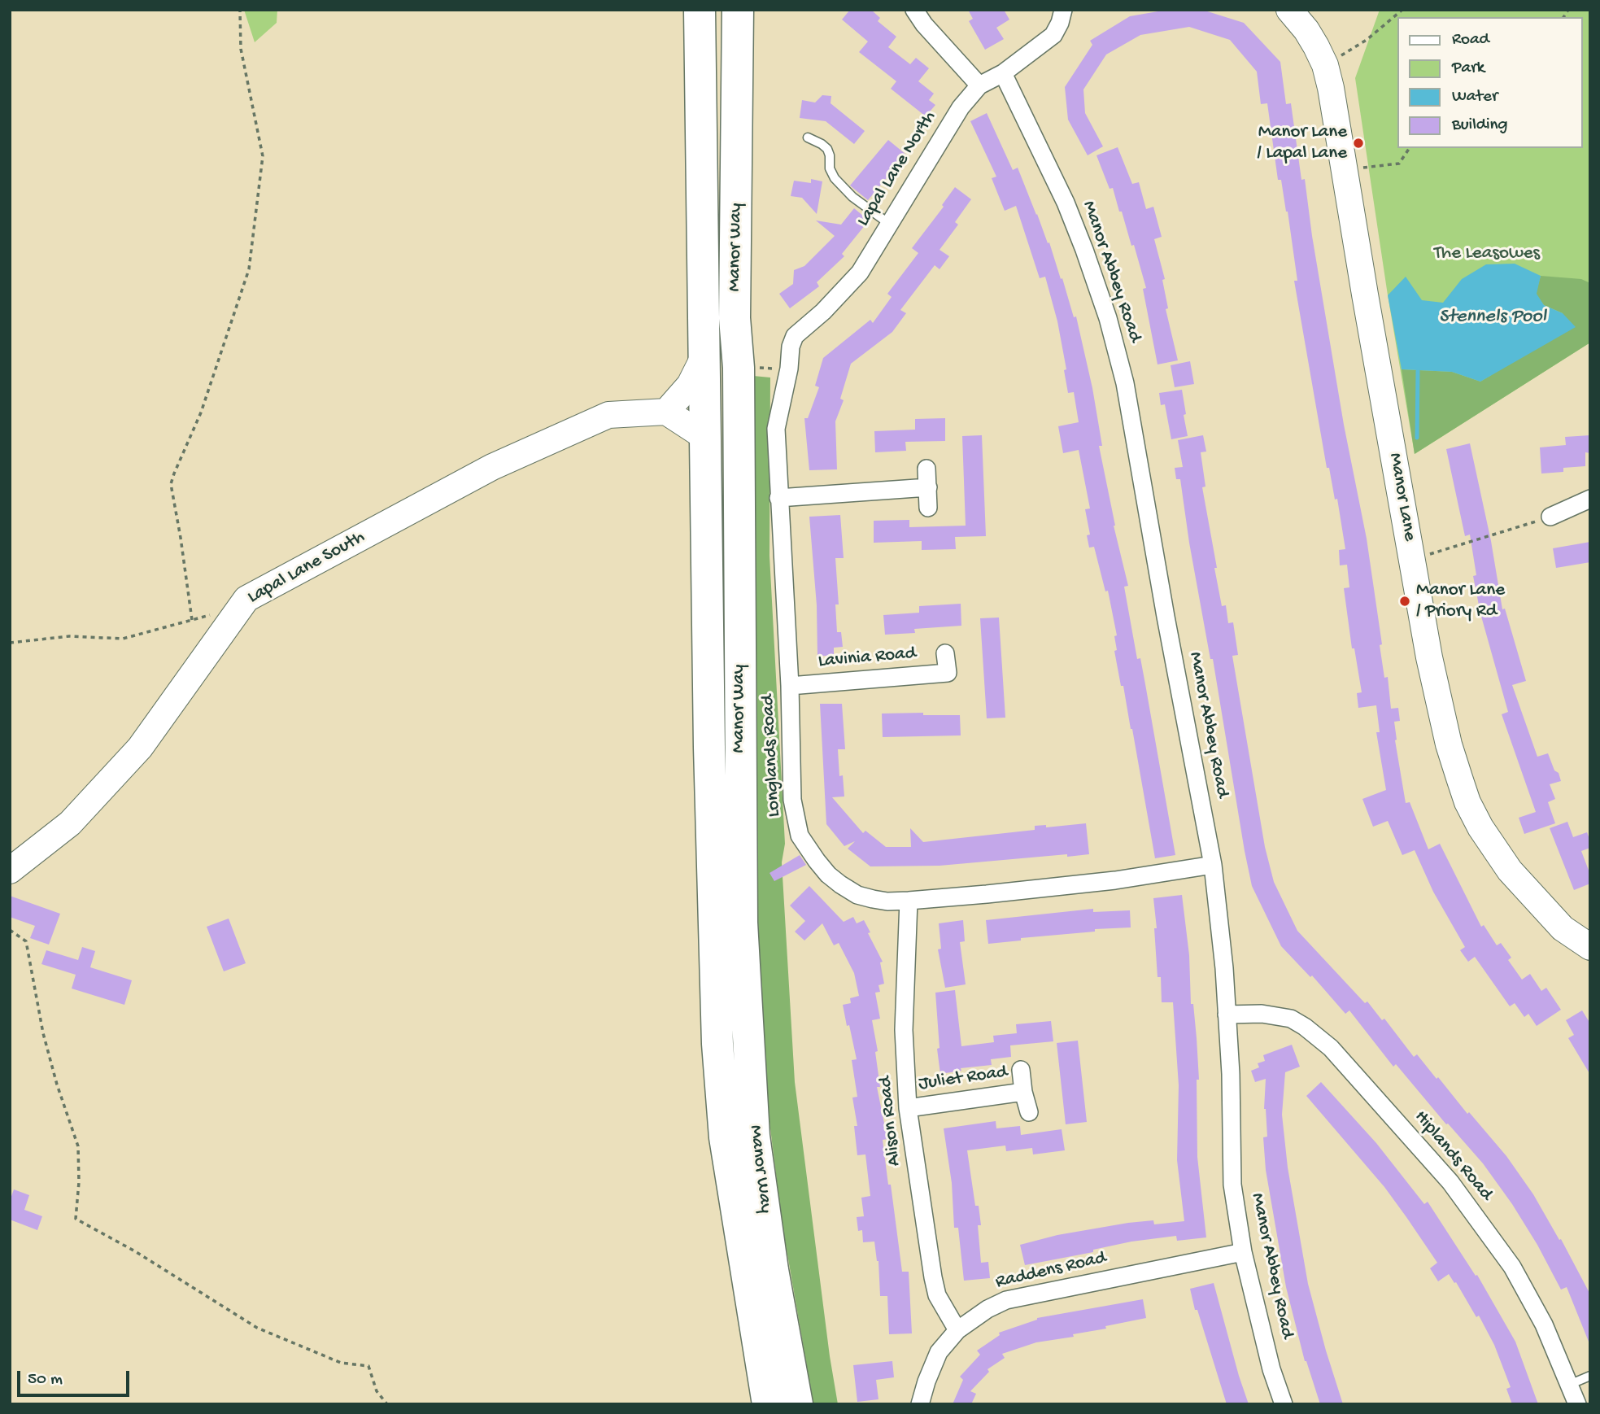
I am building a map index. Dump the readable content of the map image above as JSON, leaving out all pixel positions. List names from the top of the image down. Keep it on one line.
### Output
{"streets":{"highway":["Manor Way"],"main road":["Manor Lane","Lapal Lane South"],"street":["Lapal Lane North","Manor Abbey Road","Lavinia Road","Longlands Road","Juliet Road","Alison Road","Hiplands Road","Raddens Road"]},"crossings":[["Lapal Lane North","Manor Abbey Road"],["Lapal Lane North","Longlands Road"],["Manor Abbey Road","Longlands Road"],["Manor Abbey Road","Hiplands Road"],["Manor Abbey Road","Raddens Road"],["Lavinia Road","Longlands Road"],["Longlands Road","Alison Road"],["Juliet Road","Alison Road"],["Alison Road","Raddens Road"]],"water":["Stennels Pool"],"parks":["The Leasowes"],"places":["Manor Lane / Lapal Lane","Manor Lane / Priory Rd"],"legend":["Road","Park","Water","Building"],"scale_bar":"50 m"}
